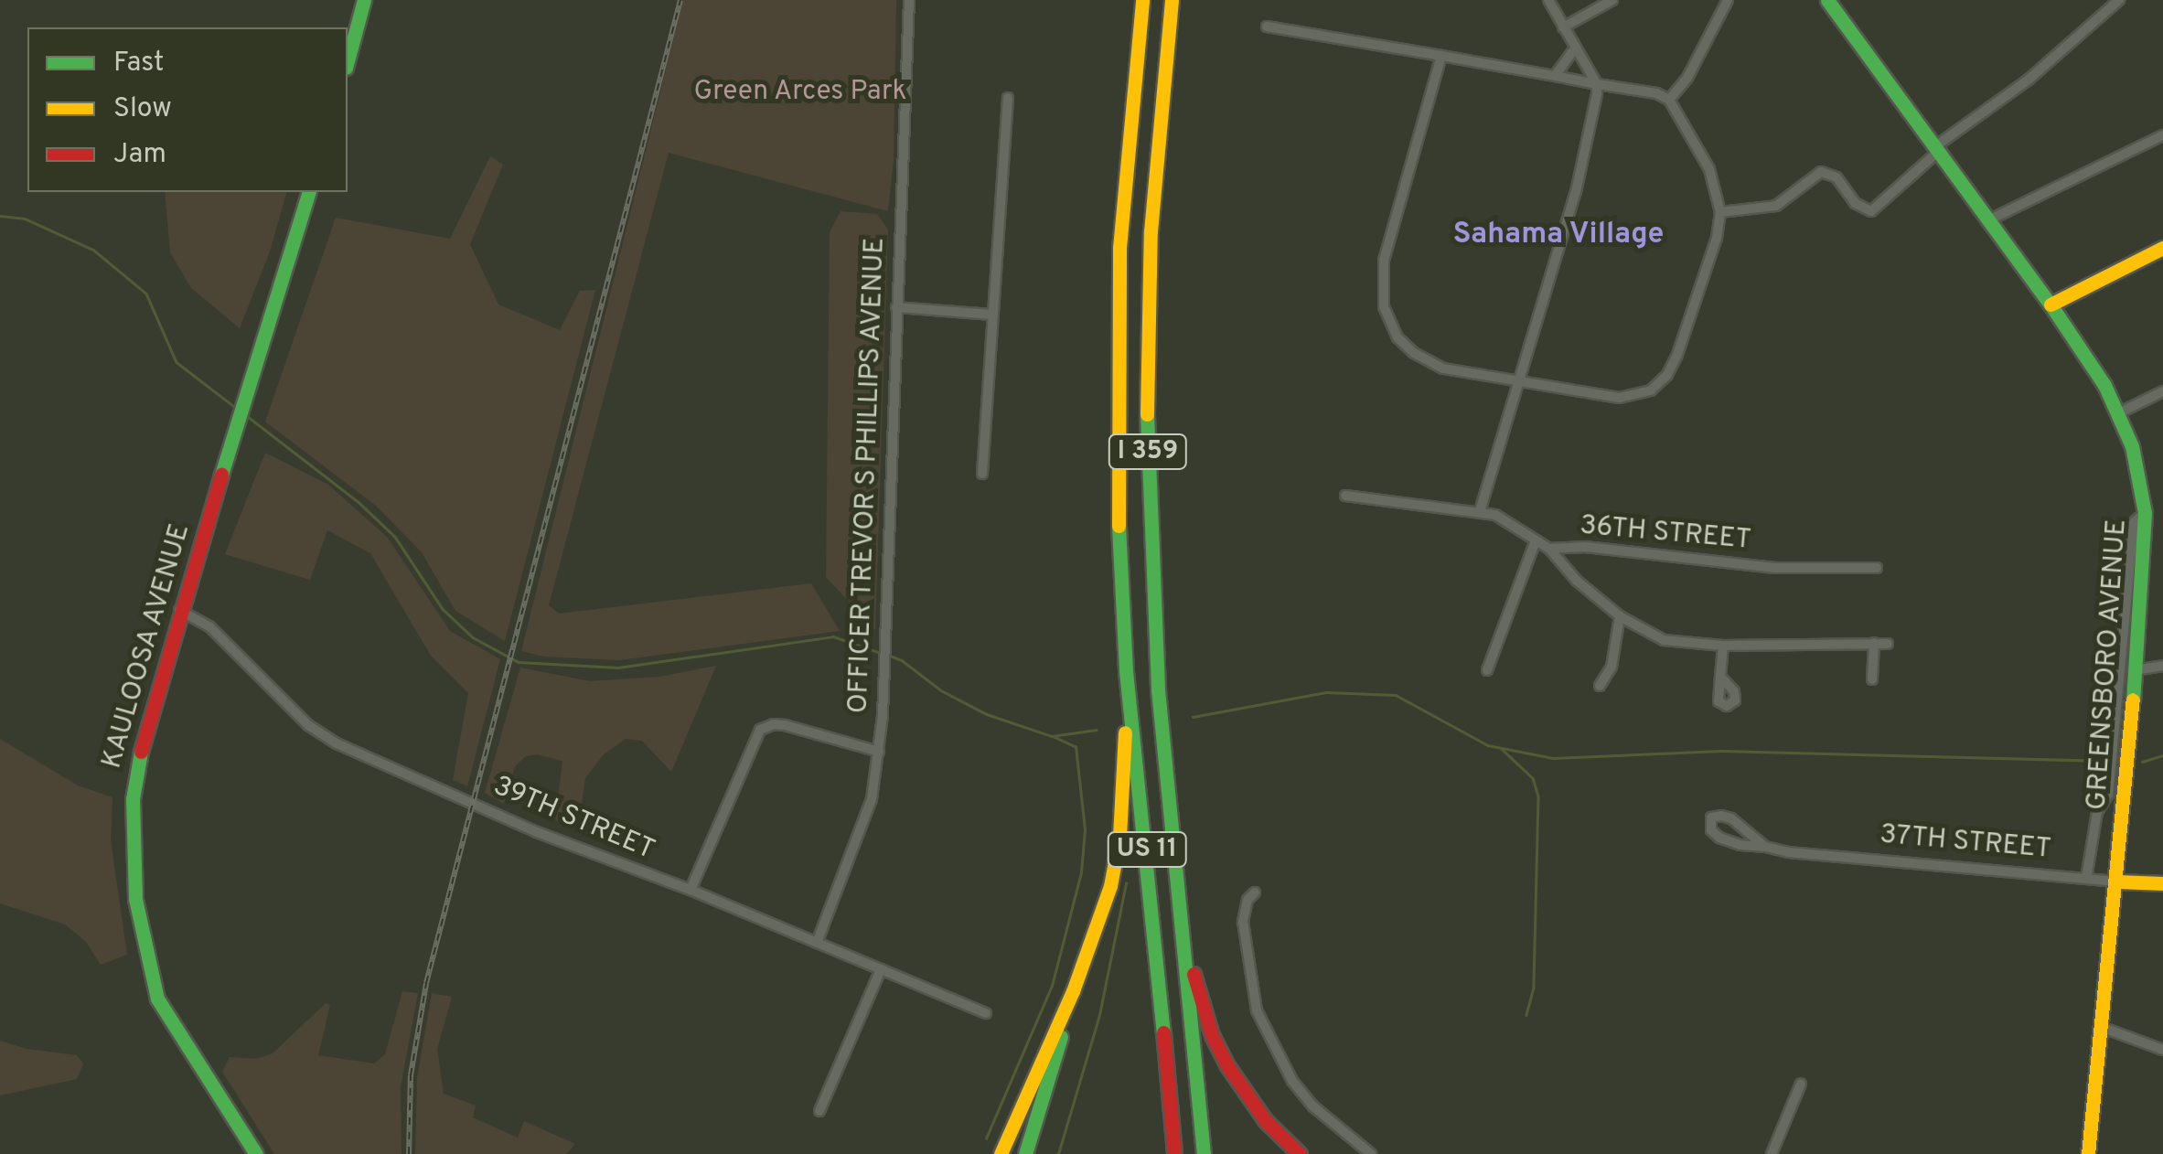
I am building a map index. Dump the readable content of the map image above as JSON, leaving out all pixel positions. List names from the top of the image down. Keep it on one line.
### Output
{"streets":{"main road":["I 359","KAULOOSA AVENUE","GREENSBORO AVENUE","37TH STREET","US 11"],"street":["OFFICER TREVOR S PHILLIPS AVENUE","36TH STREET","39TH STREET"]},"crossings":[["I 359","US 11"],["OFFICER TREVOR S PHILLIPS AVENUE","39TH STREET"],["KAULOOSA AVENUE","39TH STREET"],["GREENSBORO AVENUE","37TH STREET"]],"districts":["Sahama Village"],"parks":["Green Arces Park"],"legend":["Fast","Slow","Jam"]}
